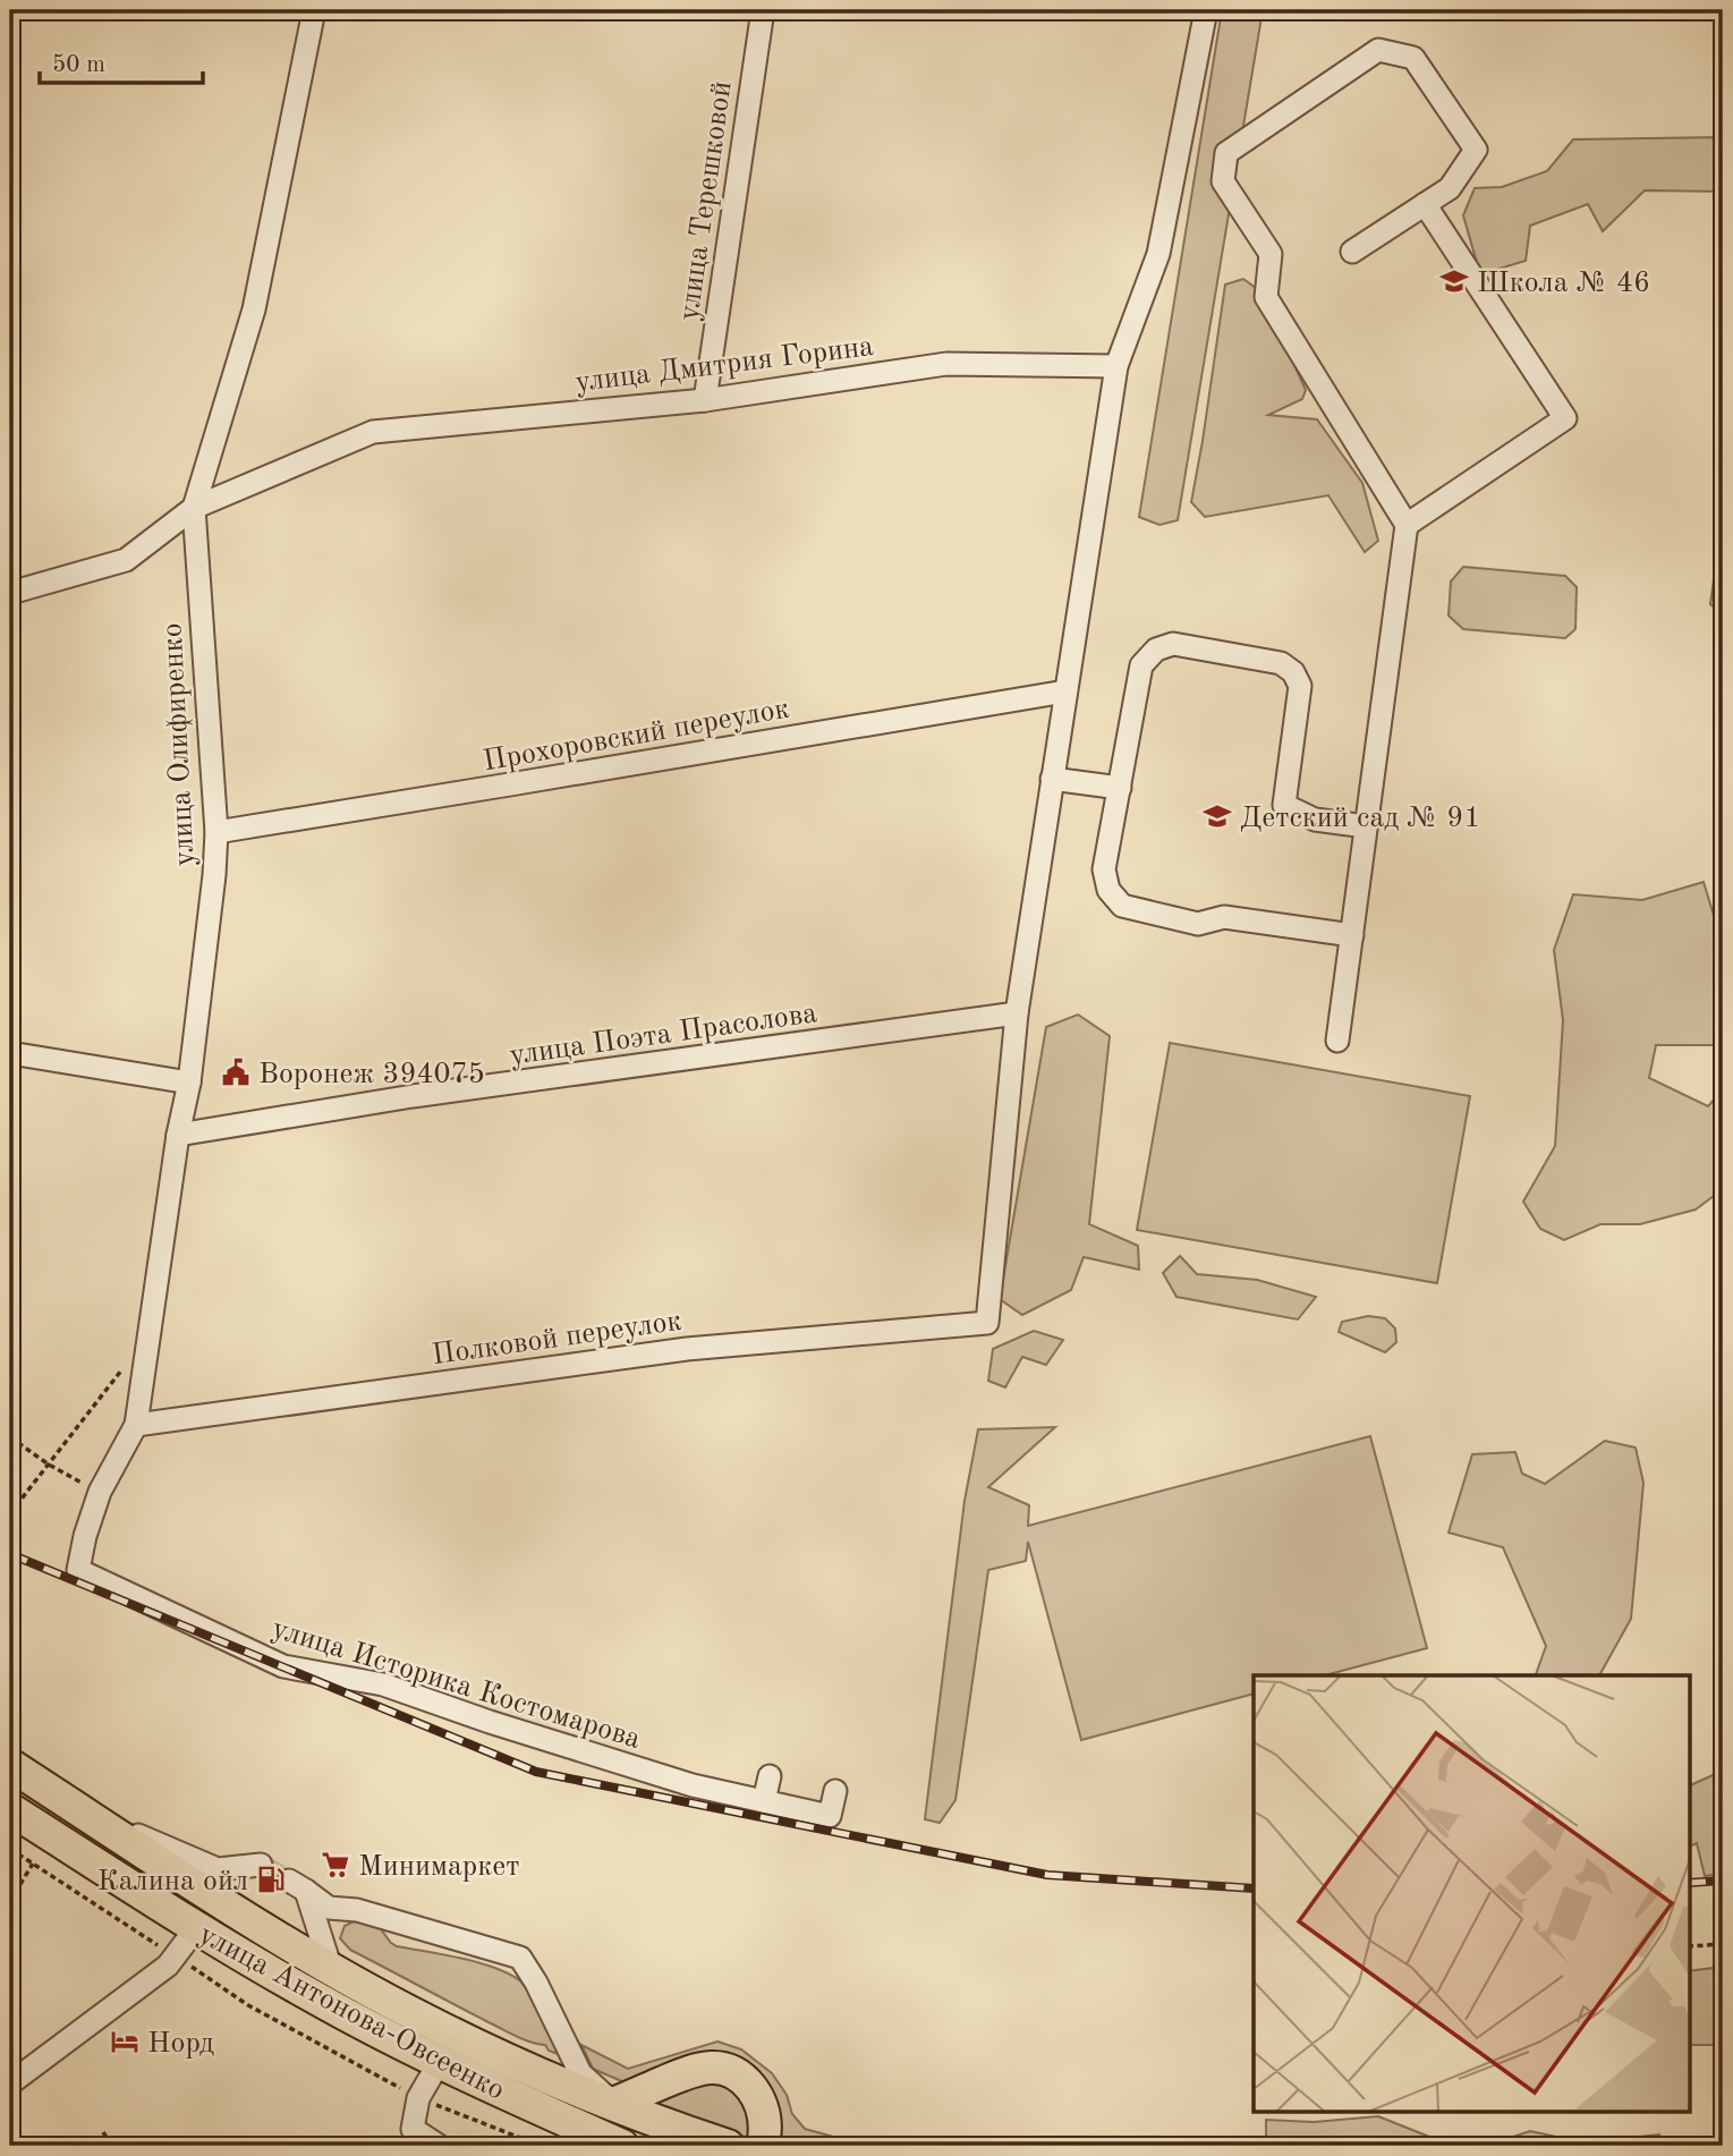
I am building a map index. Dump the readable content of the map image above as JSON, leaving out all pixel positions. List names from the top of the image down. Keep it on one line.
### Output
{"streets":{"highway":["улица Антонова-Овсеенко"],"street":["улица Терешковой","улица Дмитрия Горина","Прохоровский переулок","улица Олифиренко","улица Поэта Прасолова","Полковой переулок","улица Историка Костомарова"]},"crossings":[["улица Терешковой","улица Дмитрия Горина"],["улица Дмитрия Горина","улица Олифиренко"],["Прохоровский переулок","улица Олифиренко"],["улица Олифиренко","улица Поэта Прасолова"],["улица Олифиренко","Полковой переулок"],["улица Олифиренко","улица Историка Костомарова"],["улица Поэта Прасолова","Полковой переулок"]],"places":{"school or university":["Школа № 46","Детский сад № 91"],"public building":["Воронеж 394075"],"supermarket":["Минимаркет"],"fuel station":["Калина ойл"],"hotel":["Норд"]},"scale_bar":"50 m"}
